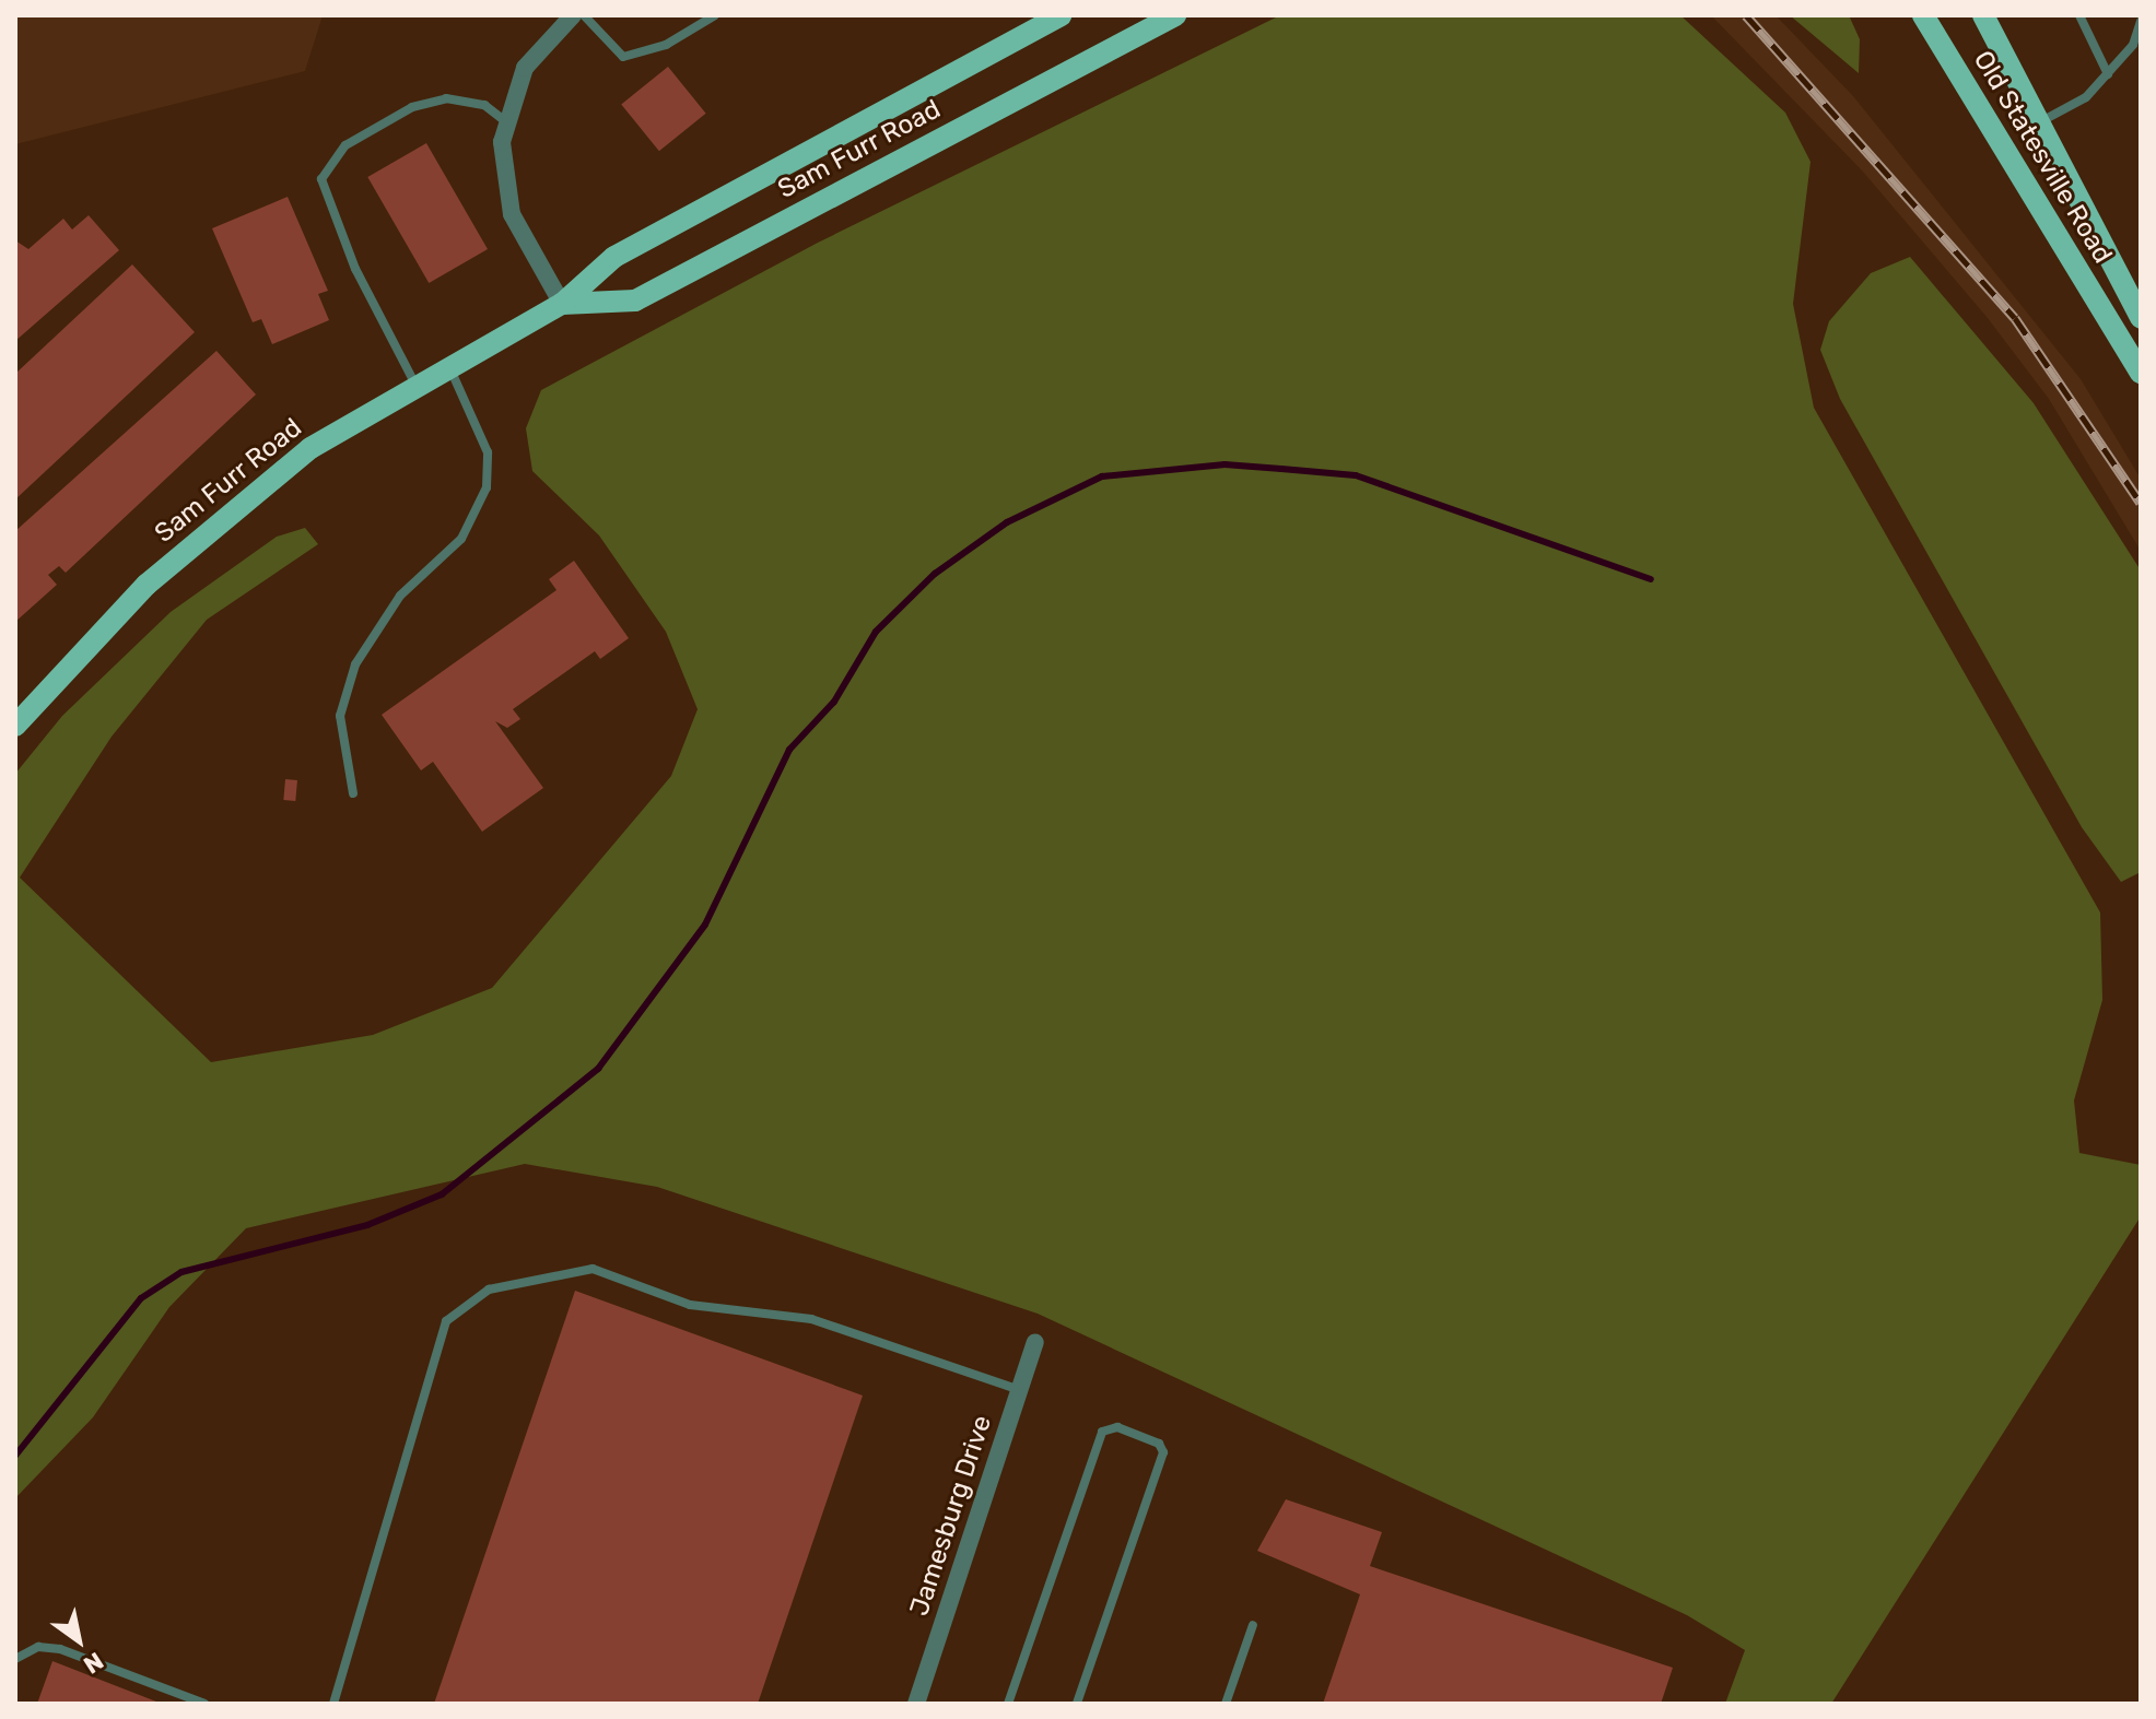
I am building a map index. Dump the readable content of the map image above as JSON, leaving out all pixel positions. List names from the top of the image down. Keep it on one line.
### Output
{"streets":{"main road":["Sam Furr Road","Old Statesville Road"],"street":["Jamesburg Drive"]},"north":"bottom right"}
